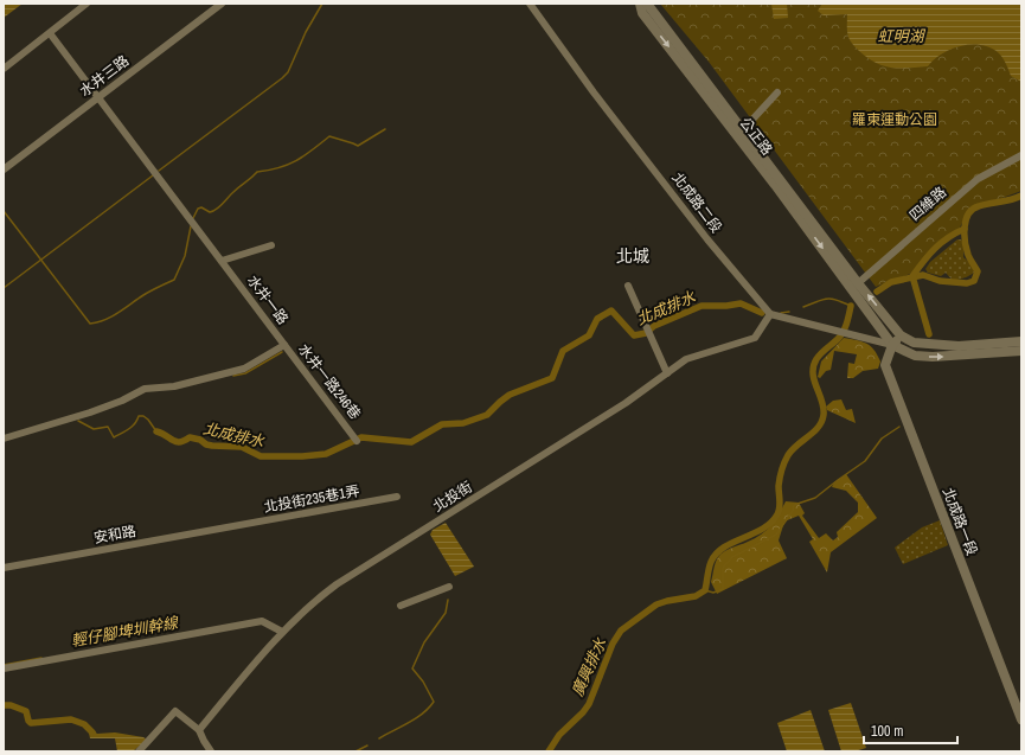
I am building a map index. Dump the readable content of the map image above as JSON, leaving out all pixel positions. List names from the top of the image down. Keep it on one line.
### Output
{"streets":{"street":["水井三路","公正路","北成路二段","四維路","水井一路","水井一路246巷","北投街","北投街235巷1弄","北成路一段","安和路"]},"crossings":[["水井三路","水井一路"],["公正路","四維路"],["公正路","北成路一段"],["北成路二段","北投街"],["水井一路","水井一路246巷"],["北投街235巷1弄","安和路"]],"districts":["北城"],"water":["虹明湖","北成排水","輕仔腳埤圳幹線","廣興排水"],"parks":["羅東運動公園"],"scale_bar":"100 m"}
